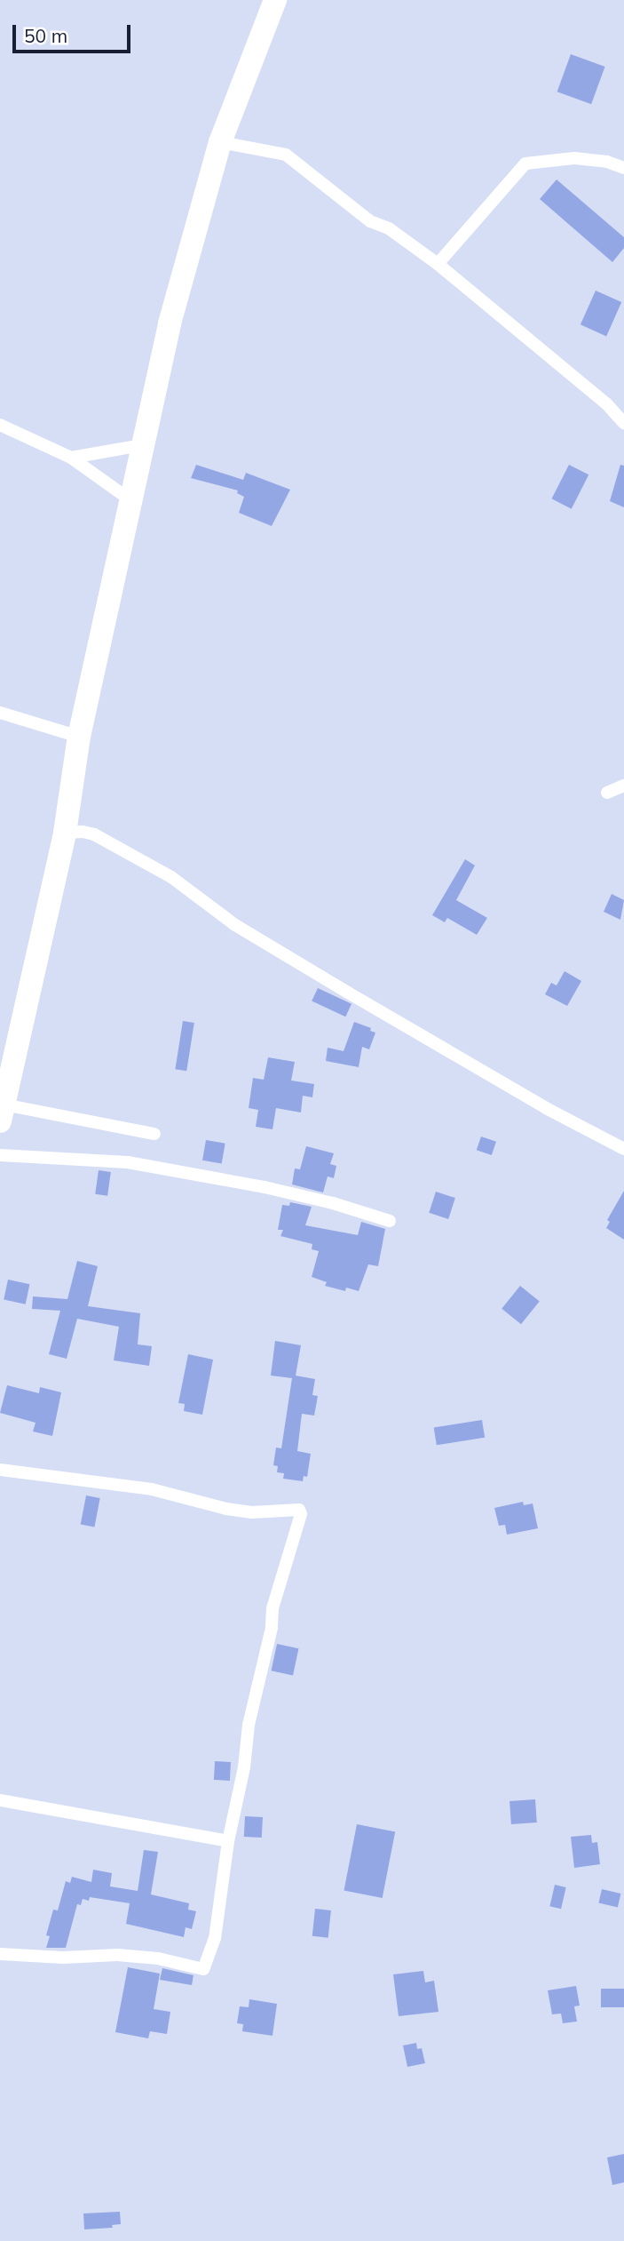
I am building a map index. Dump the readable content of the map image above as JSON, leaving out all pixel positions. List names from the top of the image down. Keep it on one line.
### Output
{"scale_bar":"50 m"}
